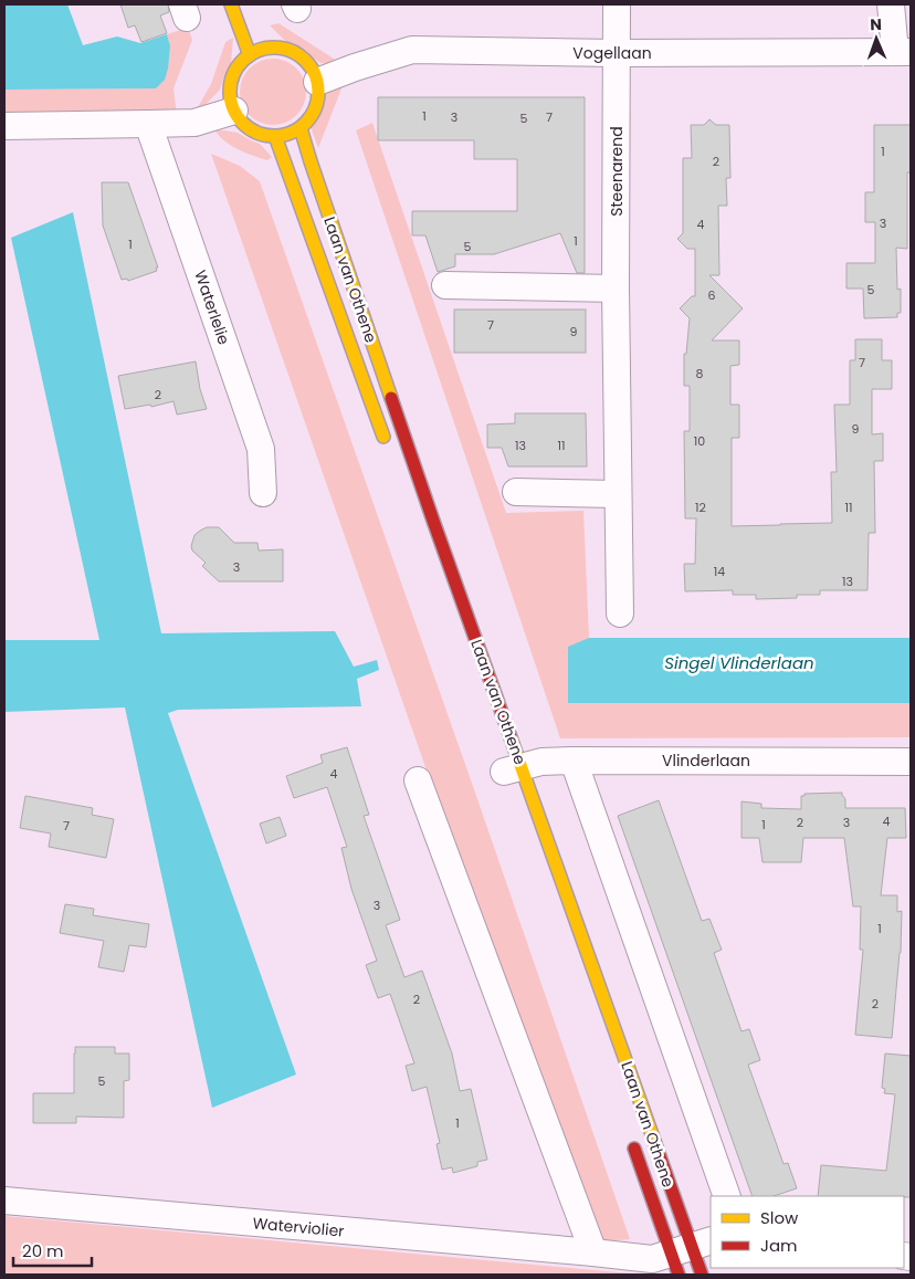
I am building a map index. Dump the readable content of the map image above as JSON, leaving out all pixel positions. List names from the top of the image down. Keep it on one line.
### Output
{"streets":{"street":["Vogellaan","Steenarend","Laan van Othene","Waterlelie","Vlinderlaan","Waterviolier"]},"crossings":[["Vogellaan","Steenarend"],["Vogellaan","Laan van Othene"],["Laan van Othene","Vlinderlaan"],["Laan van Othene","Waterviolier"]],"water":["Singel Vlinderlaan"],"house_numbers":["1","3","7","5","1","2","3","4","1","1","5","5","6","7","9","7","8","2","9","10","13","11","12","11","3","14","13","4","4","2","3","1","7","3","1","2","2","5","1"],"legend":["Slow","Jam"],"scale_bar":"20 m","north":"top"}
